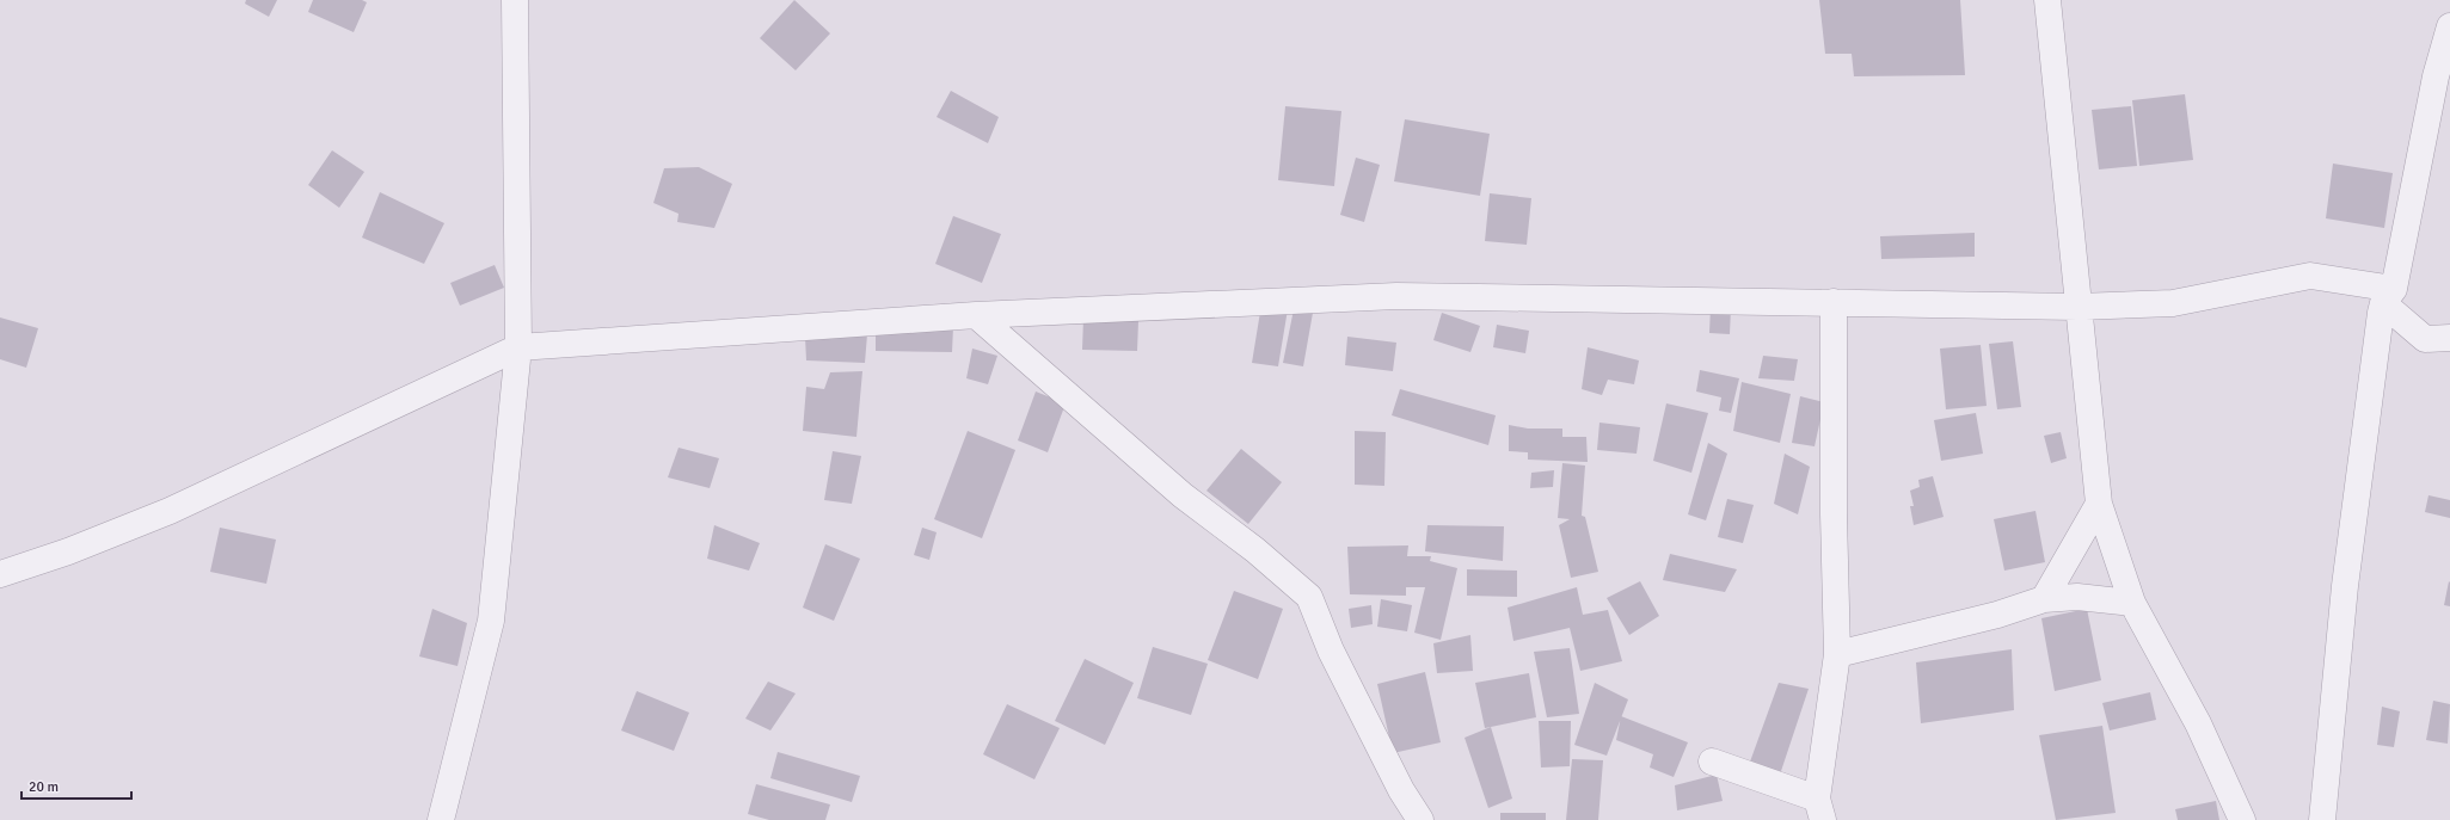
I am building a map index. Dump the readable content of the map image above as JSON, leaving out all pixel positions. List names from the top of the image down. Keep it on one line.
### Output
{"scale_bar":"20 m"}
